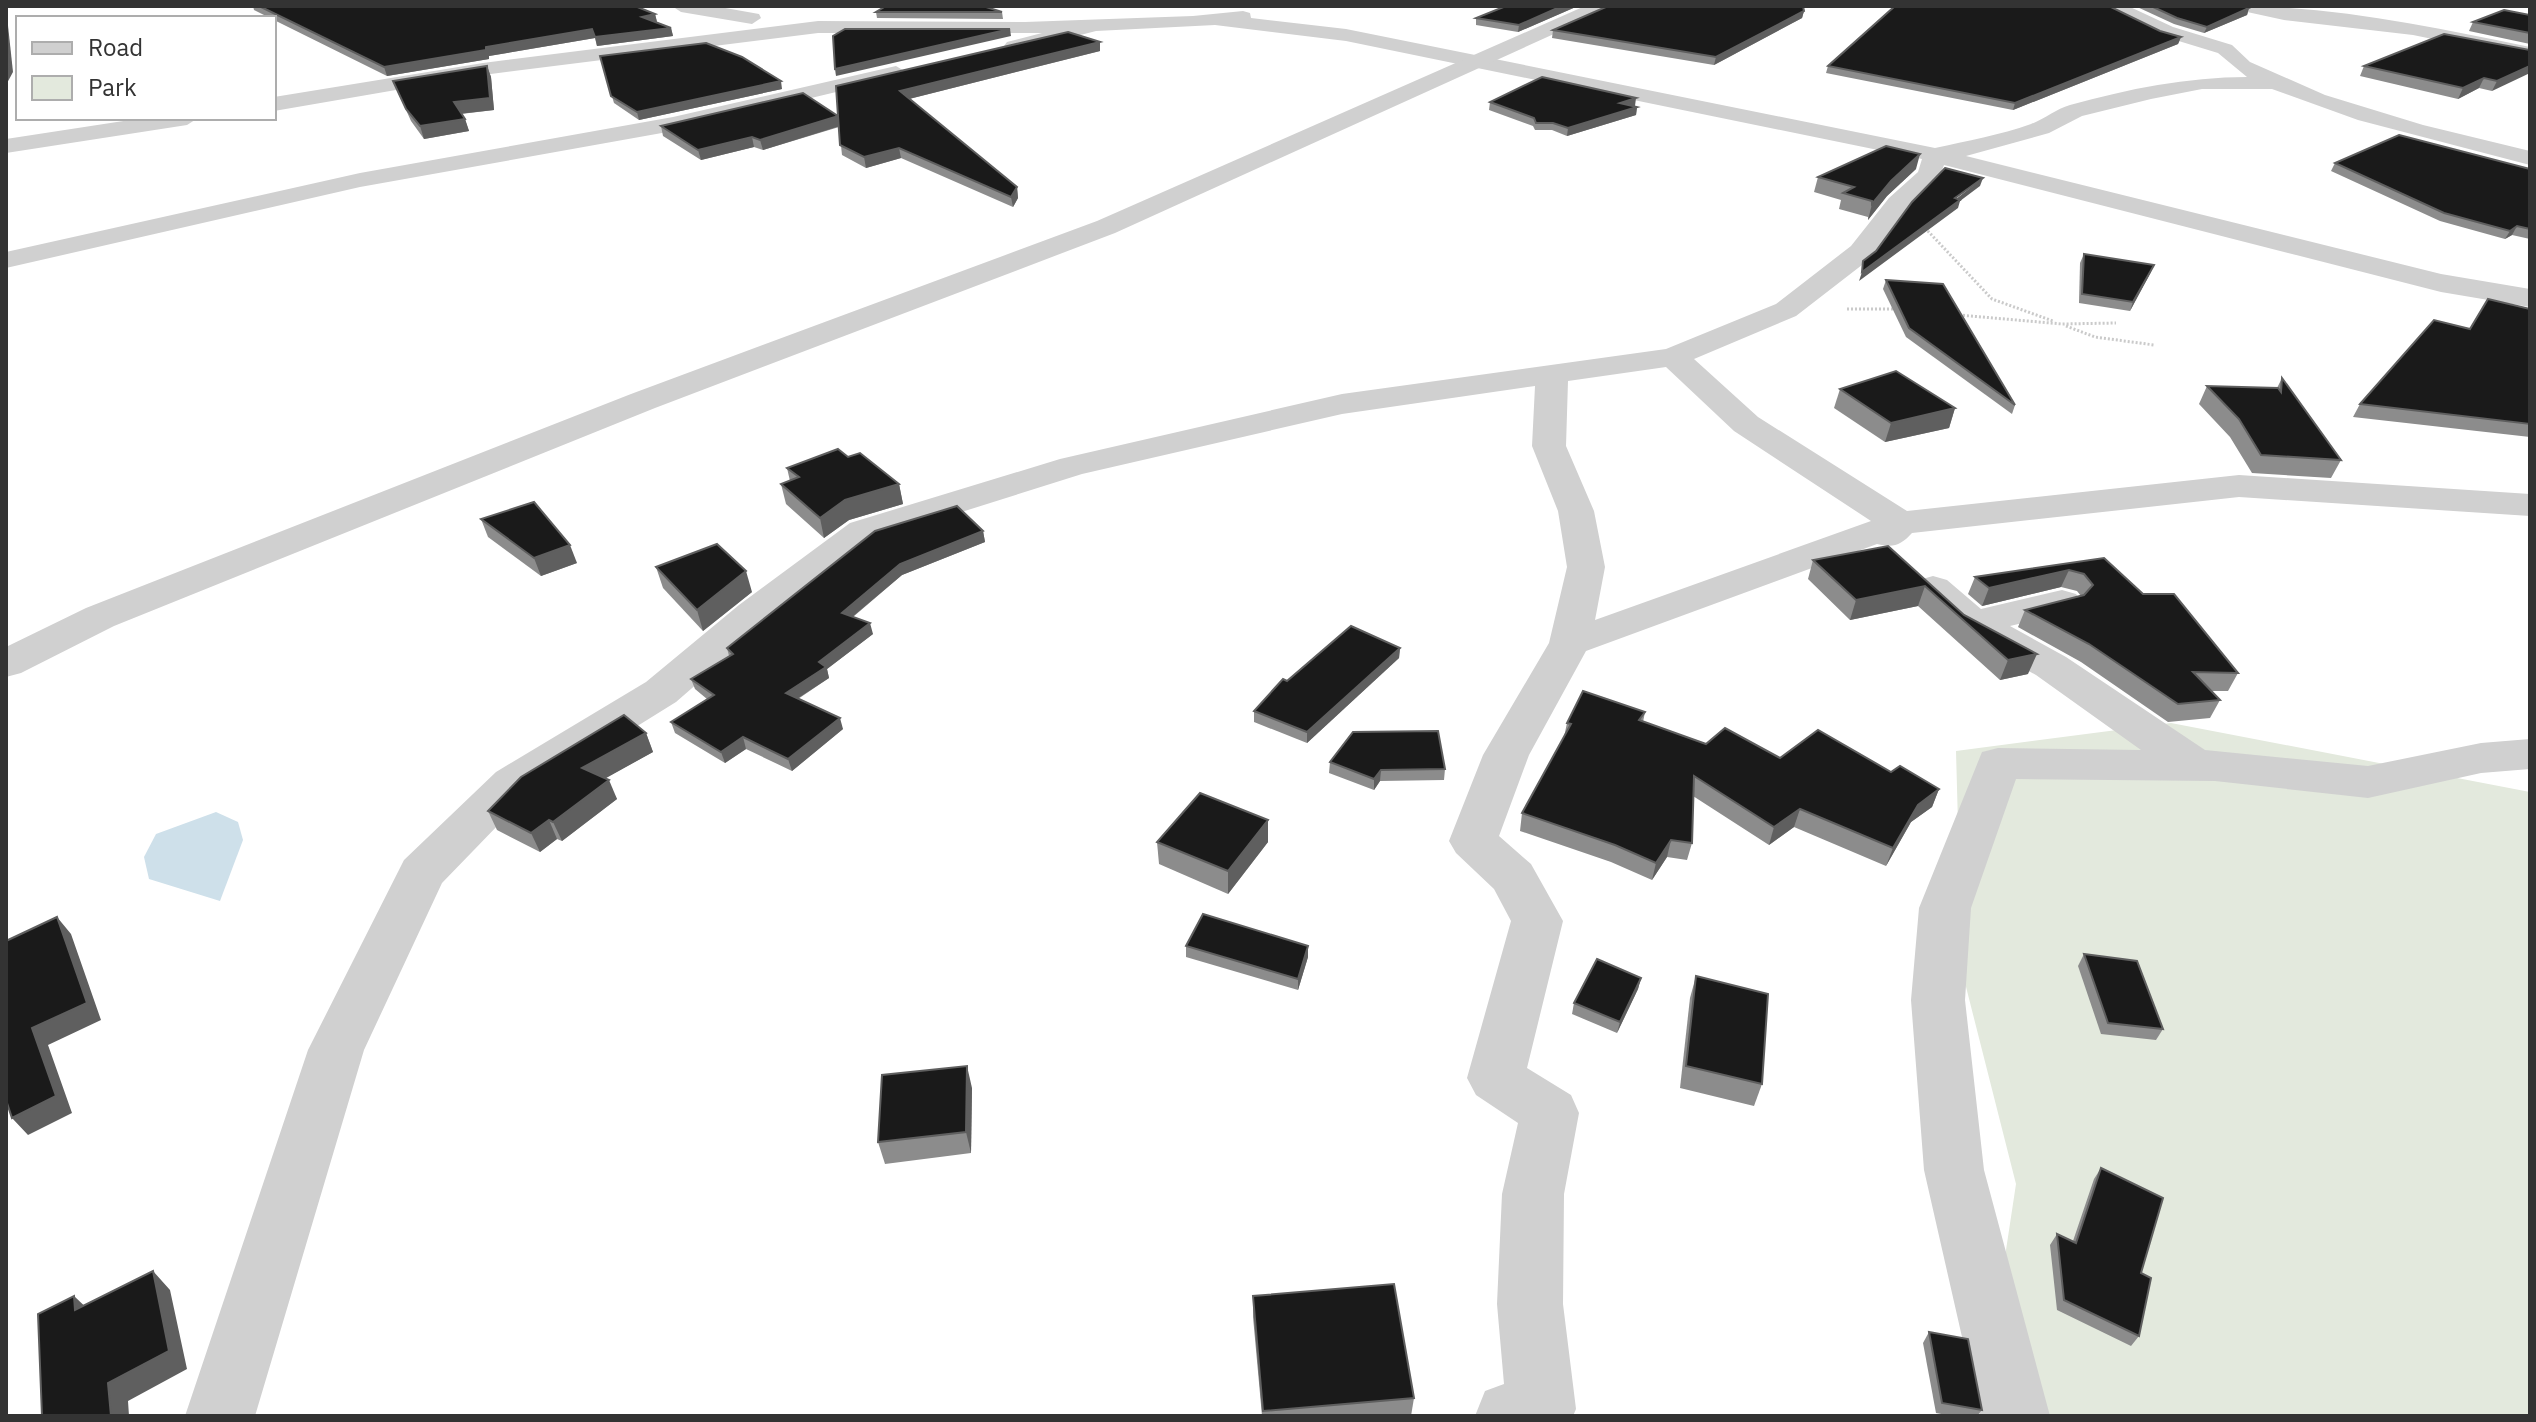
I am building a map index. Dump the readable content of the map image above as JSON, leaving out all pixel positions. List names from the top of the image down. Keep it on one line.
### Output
{"legend":["Road","Park"]}
